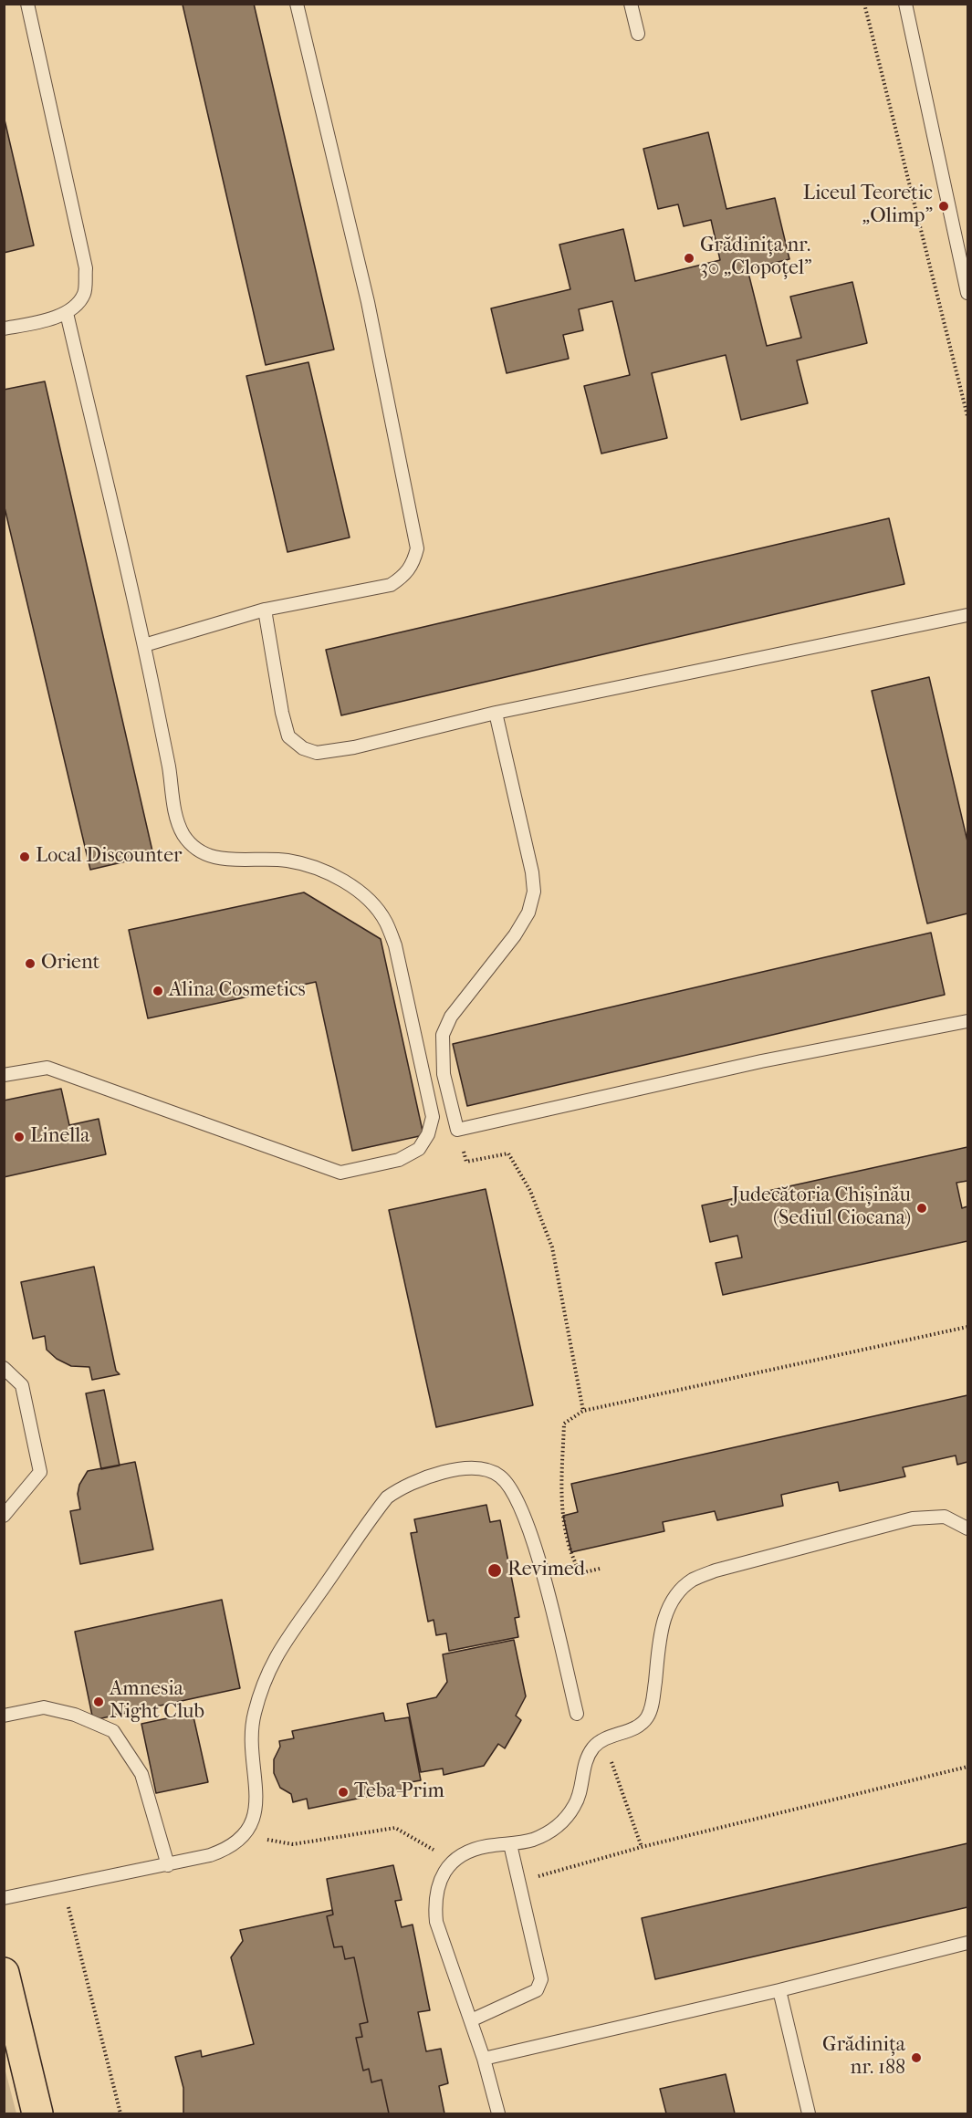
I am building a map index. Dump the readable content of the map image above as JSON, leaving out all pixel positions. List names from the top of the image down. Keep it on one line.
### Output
{"places":["Liceul Teoretic „Olimp”","Grădinița nr. 30 „Clopoțel”","Local Discounter","Orient","Alina Cosmetics","Linella","Judecătoria Chișinău (Sediul Ciocana)","Revimed","Amnesia Night Club","Teba-Prim","Grădinița nr. 188"]}
